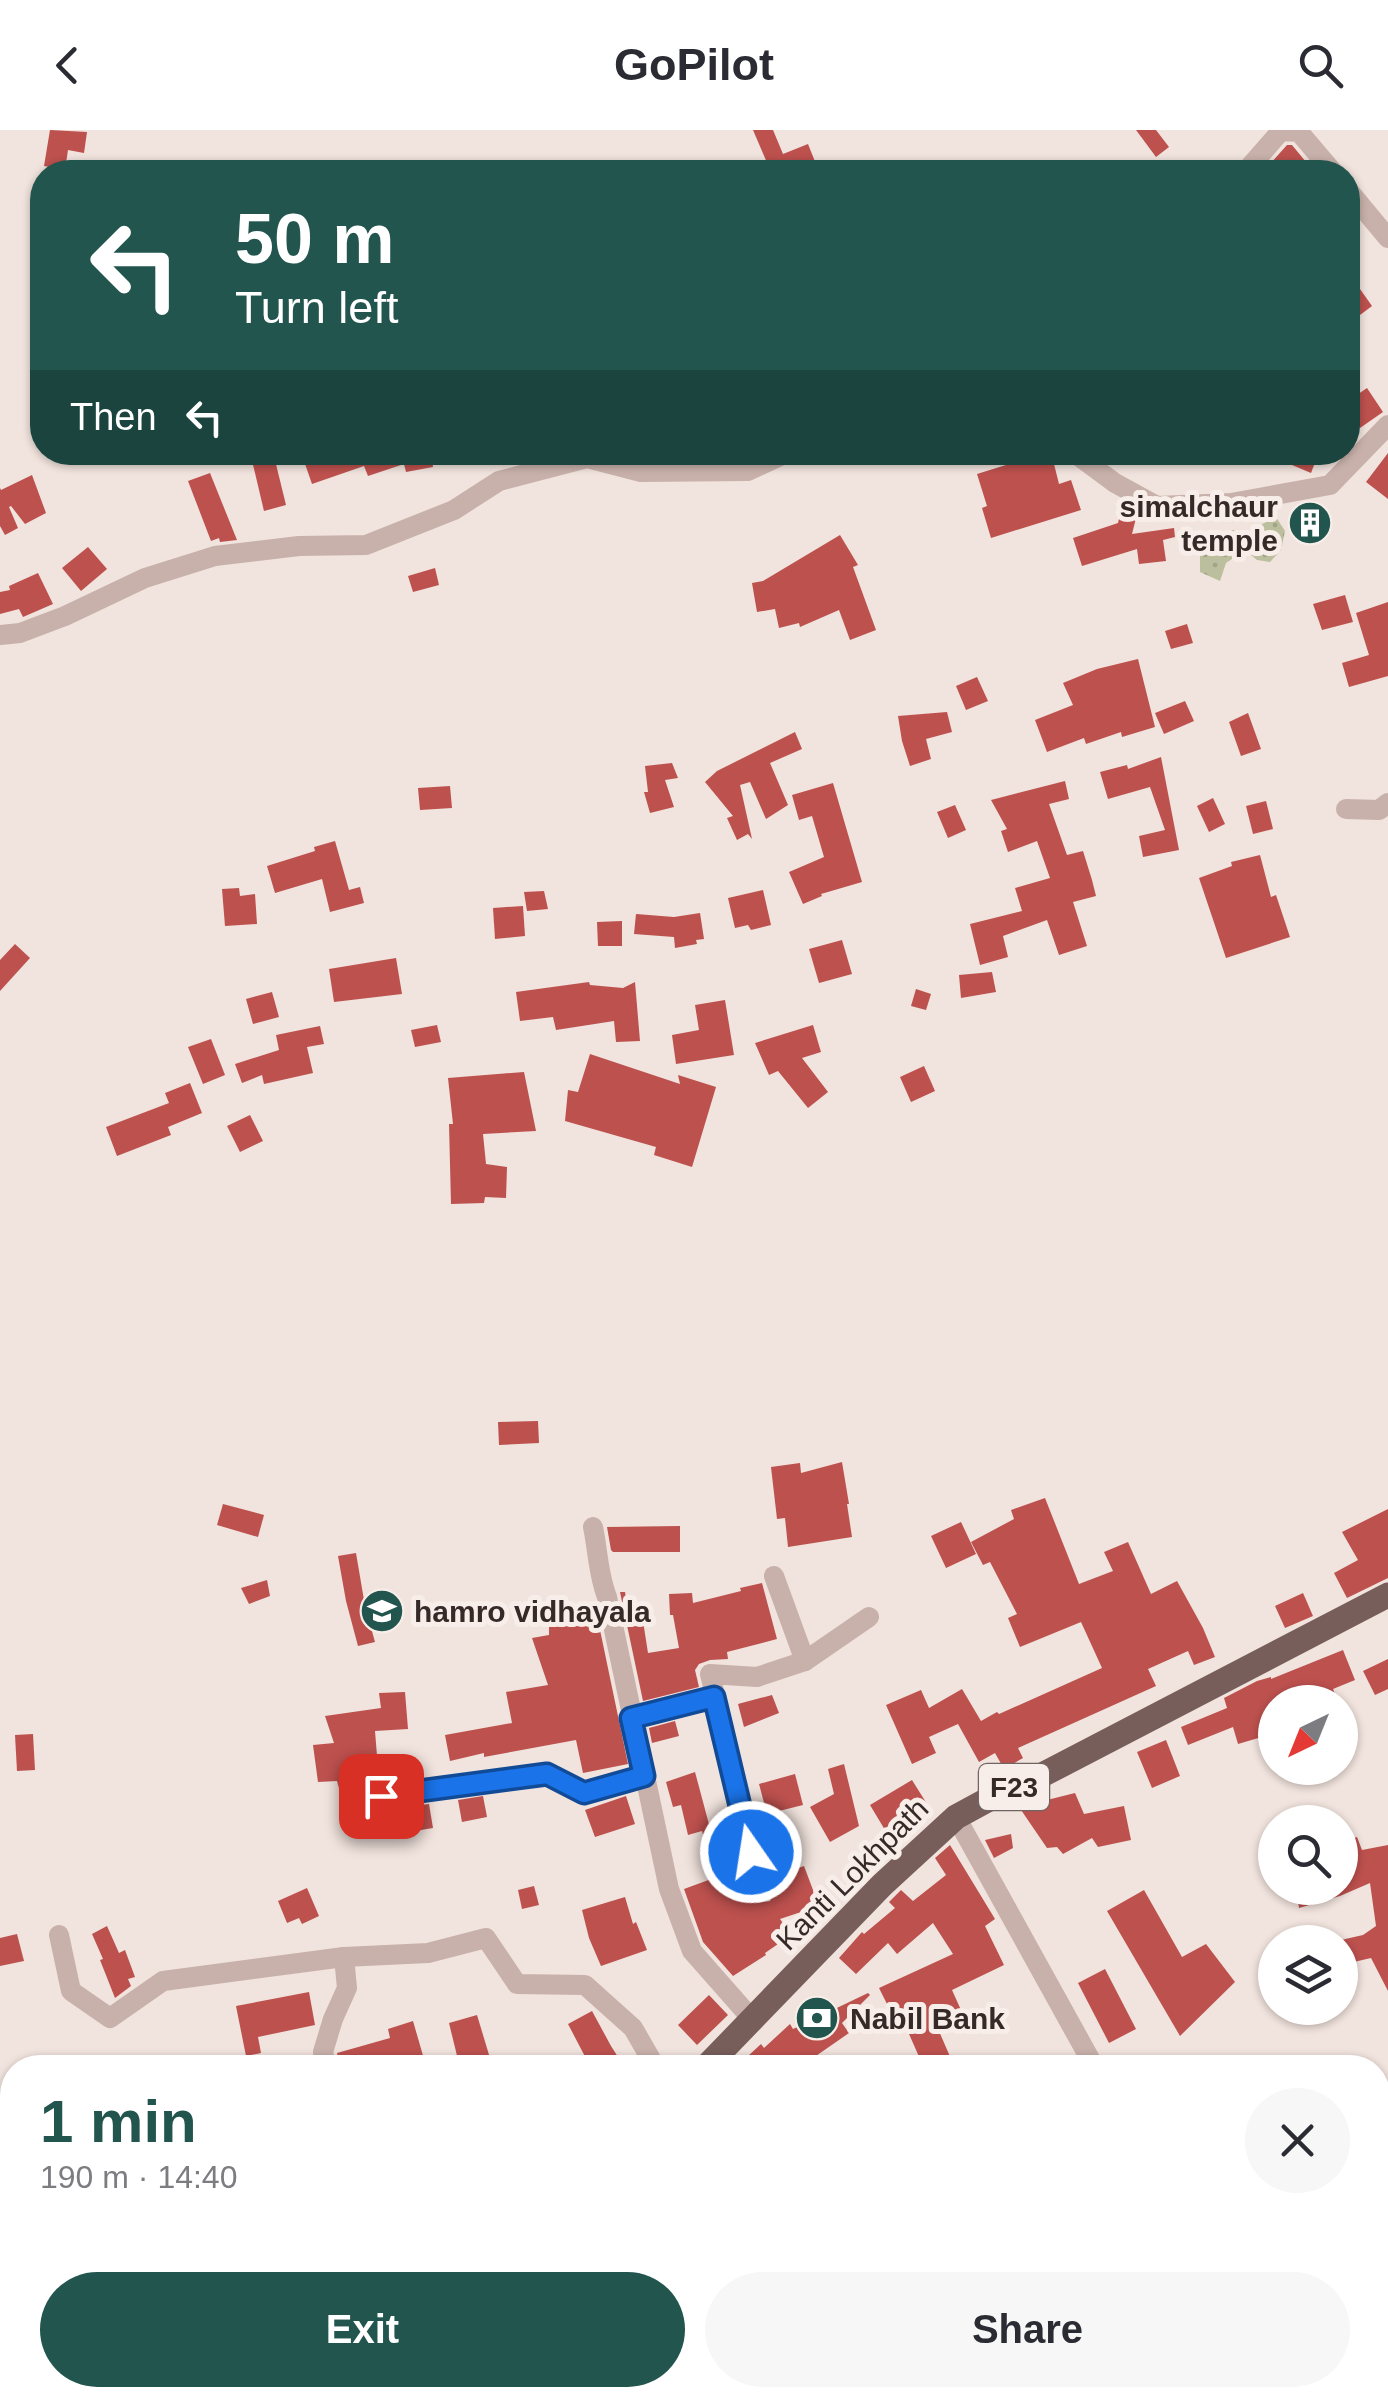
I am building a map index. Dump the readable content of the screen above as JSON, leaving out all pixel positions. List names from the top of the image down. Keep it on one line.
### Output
{"streets":{"main road":["F23","Kanti Lokhpath"]},"places":{"building":["simalchaur temple"],"school or university":["hamro vidhayala"],"bank":["Nabil Bank"]},"north":"bottom left","page":{"header":"GoPilot","turn":["50 m","Turn left"],"then":"Then","heading":["1 min","190 m · 14:40"],"buttons":["Exit","Share"]}}
